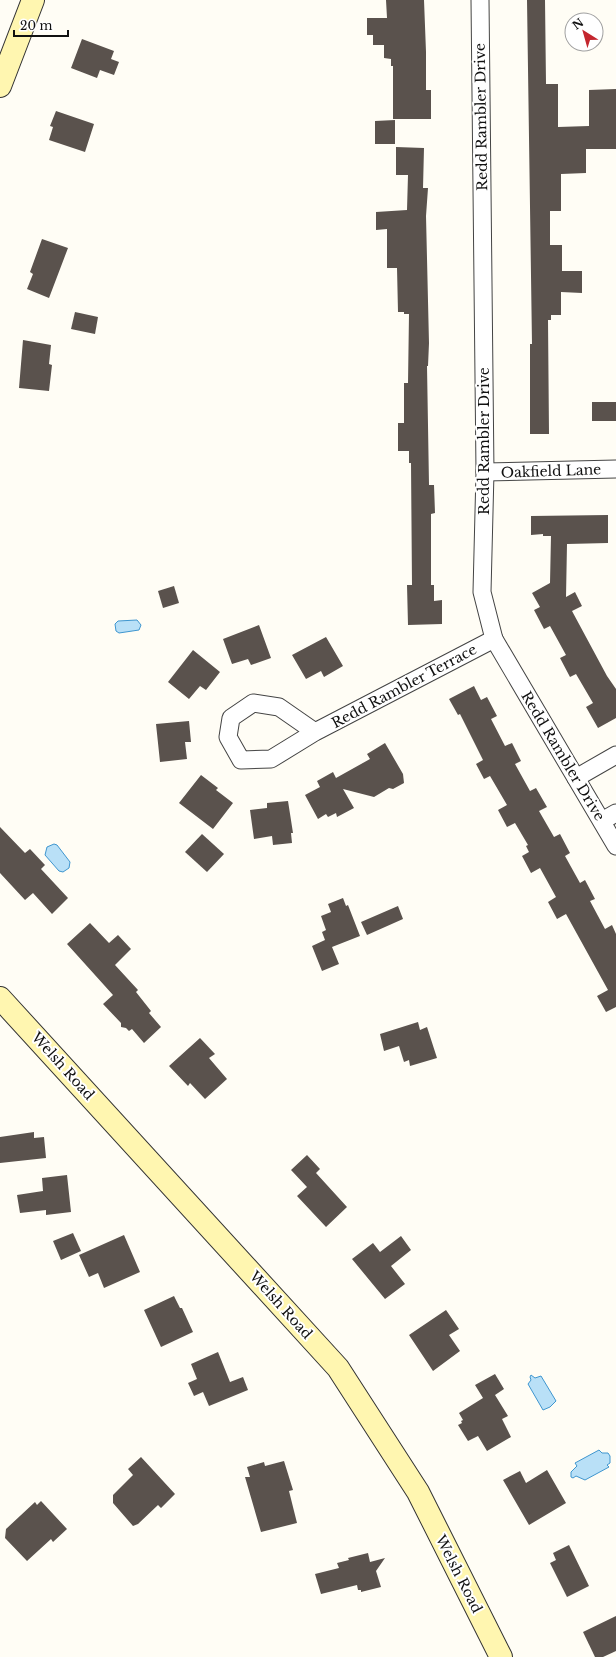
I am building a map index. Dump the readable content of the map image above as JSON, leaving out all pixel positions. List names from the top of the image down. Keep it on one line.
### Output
{"streets":{"main road":["Welsh Road"],"street":["Redd Rambler Drive","Oakfield Lane","Redd Rambler Terrace"]},"crossings":[["Redd Rambler Drive","Oakfield Lane"],["Redd Rambler Drive","Redd Rambler Terrace"]],"scale_bar":"20 m","north":"top left"}
